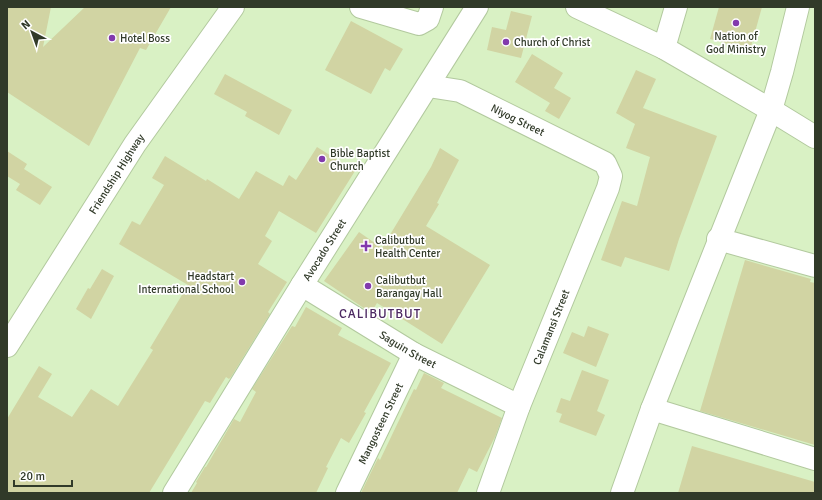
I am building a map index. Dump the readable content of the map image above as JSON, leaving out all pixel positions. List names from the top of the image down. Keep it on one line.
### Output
{"streets":{"street":["Niyog Street","Friendship Highway","Avocado Street","Calamansi Street","Saguin Street","Mangosteen Street"]},"crossings":[["Niyog Street","Avocado Street"],["Niyog Street","Calamansi Street"],["Avocado Street","Saguin Street"],["Calamansi Street","Saguin Street"],["Saguin Street","Mangosteen Street"]],"districts":["CALIBUTBUT"],"places":{"other":["Nation of God Ministry","Hotel Boss","Church of Christ","Bible Baptist Church","Headstart International School","Calibutbut Barangay Hall"],"health":["Calibutbut Health Center"]},"scale_bar":"20 m","north":"top left"}
